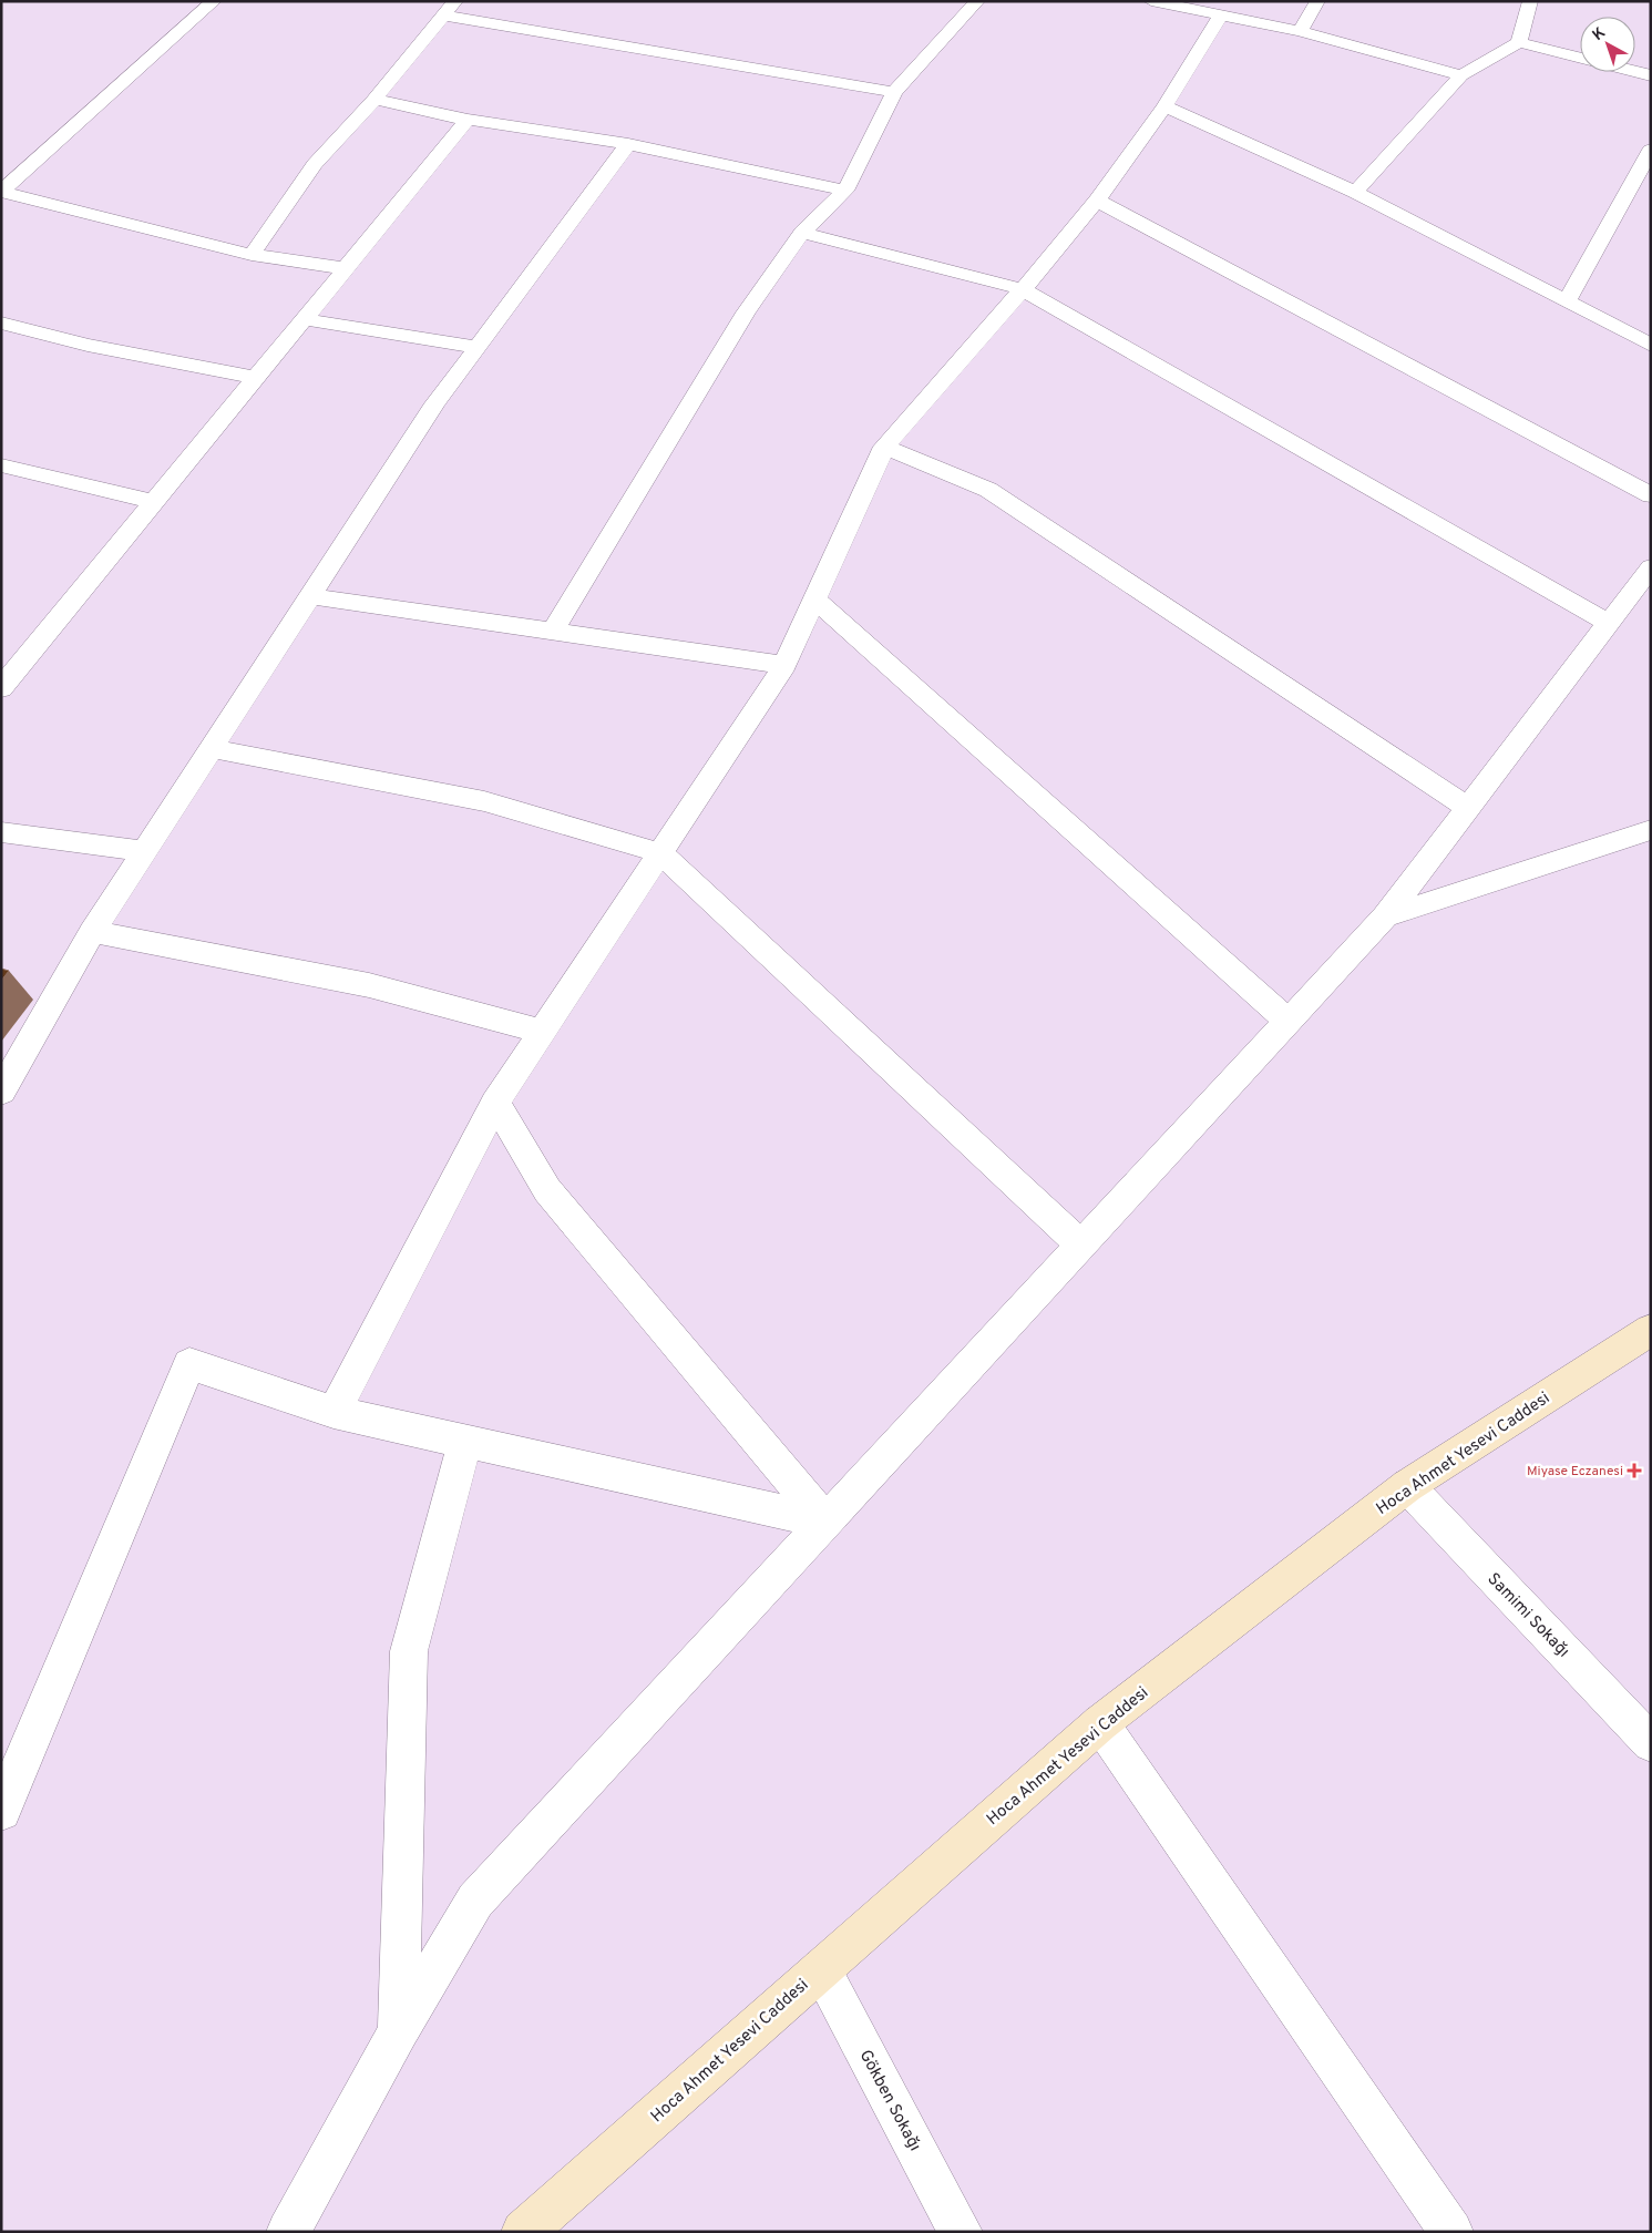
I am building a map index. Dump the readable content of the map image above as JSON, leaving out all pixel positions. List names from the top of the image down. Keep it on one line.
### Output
{"streets":{"main road":["Hoca Ahmet Yesevi Caddesi"],"street":["Samimi Sokağı","Gökben Sokağı"]},"crossings":[["Hoca Ahmet Yesevi Caddesi","Samimi Sokağı"],["Hoca Ahmet Yesevi Caddesi","Gökben Sokağı"]],"places":{"health":["Miyase Eczanesi"]},"north":"top left"}
